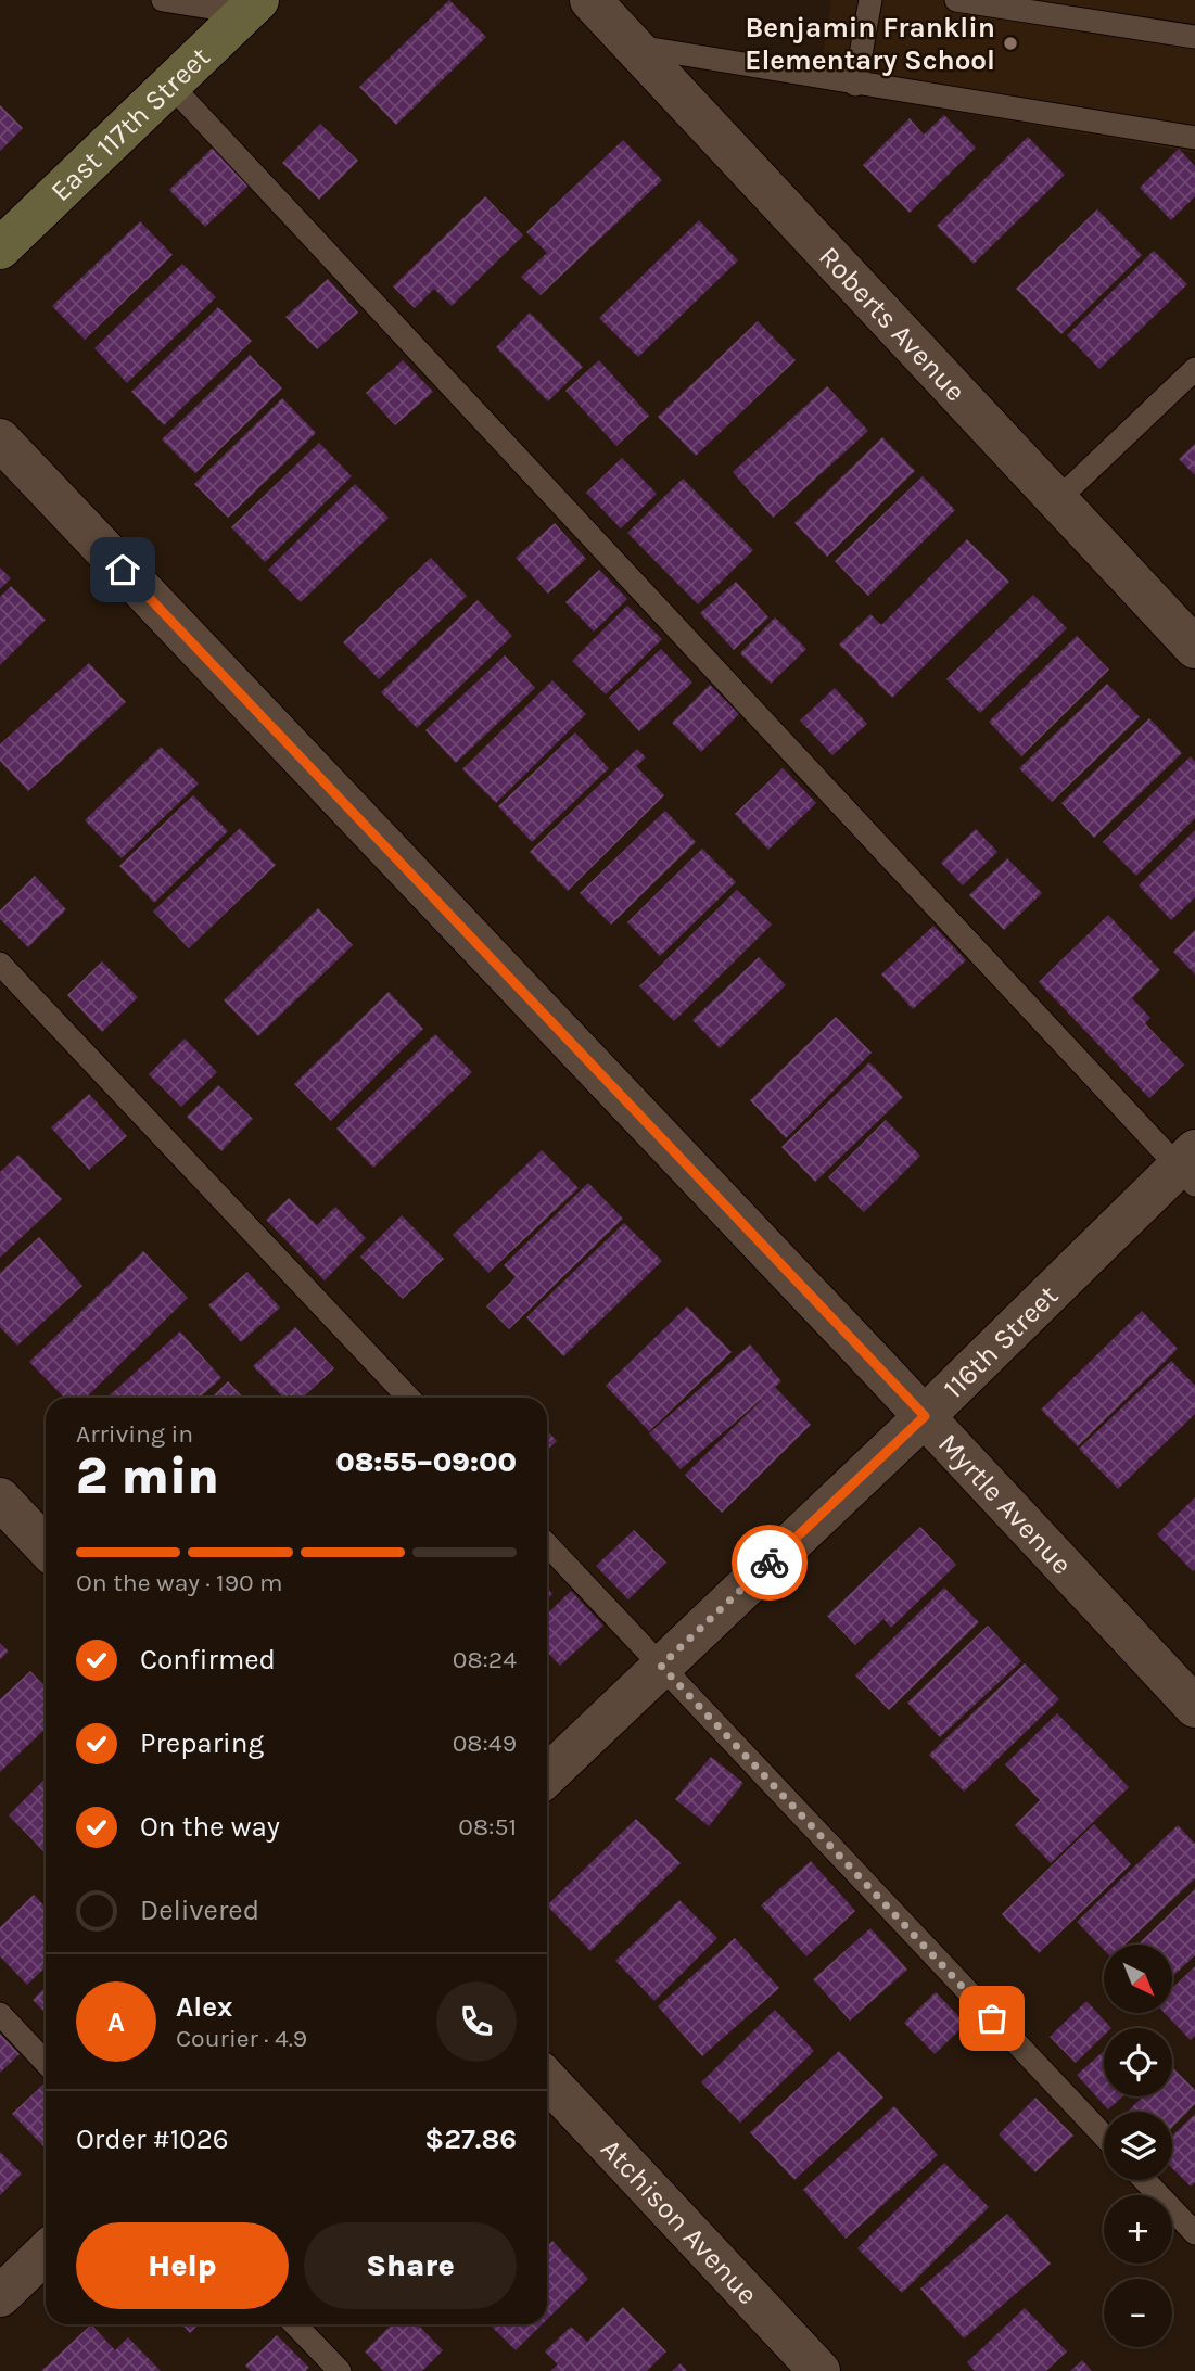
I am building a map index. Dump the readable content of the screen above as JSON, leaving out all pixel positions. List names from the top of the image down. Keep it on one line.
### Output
{"streets":{"street":["East 117th Street","Roberts Avenue","116th Street","Myrtle Avenue","Atchison Avenue"]},"crossings":[["116th Street","Myrtle Avenue"]],"places":["Benjamin Franklin Elementary School"],"north":"bottom right","page":{"heading":["2 min","Arriving in","08:55–09:00"],"panel":["Alex","Courier · 4.9","Order #1026","$27.86"],"bar":"On the way · 190 m","list":[["Confirmed","08:24"],["Preparing","08:49"],["On the way","08:51"],"Delivered"],"map_buttons":["+","−"],"round":"A","buttons":["Help","Share"]}}
